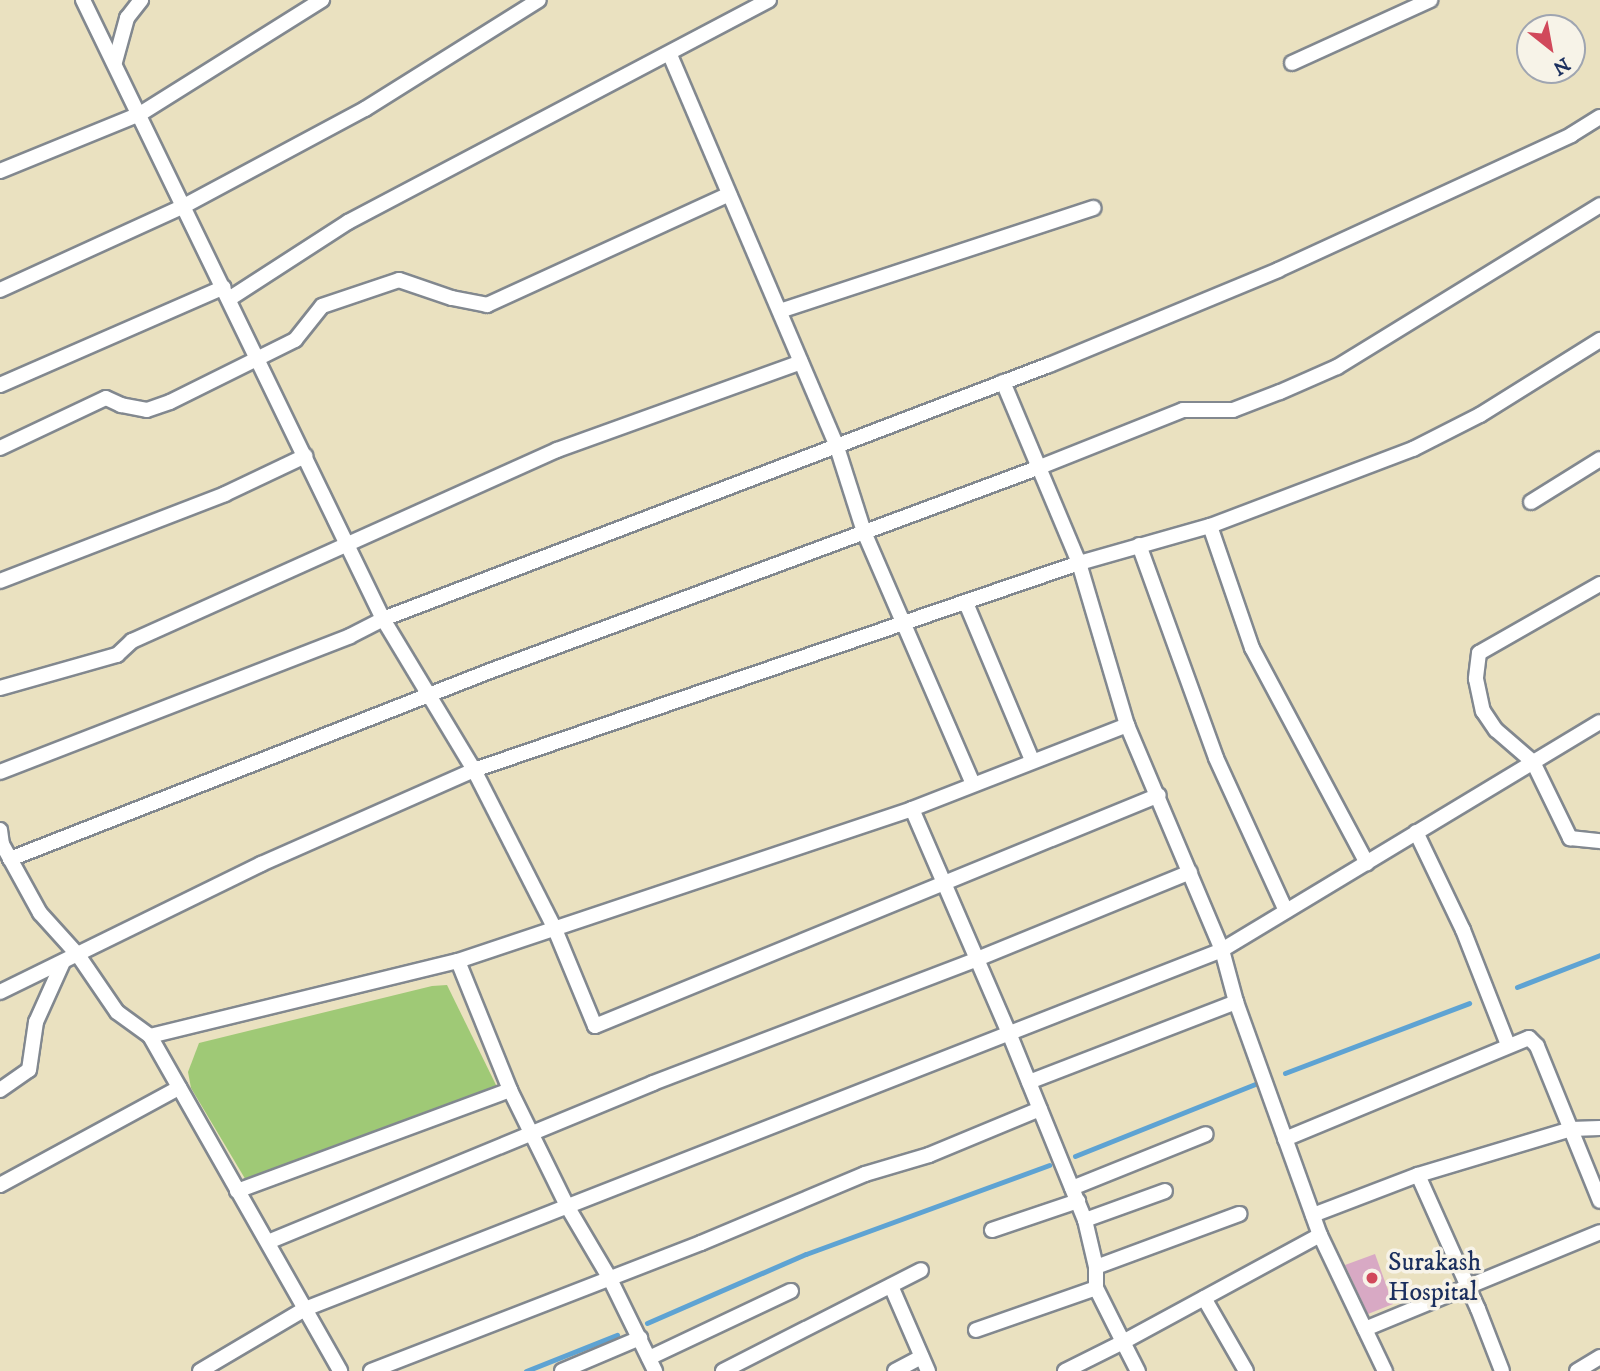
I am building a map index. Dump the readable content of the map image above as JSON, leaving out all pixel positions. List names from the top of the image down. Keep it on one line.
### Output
{"places":["Surakash Hospital"],"north":"bottom right"}
